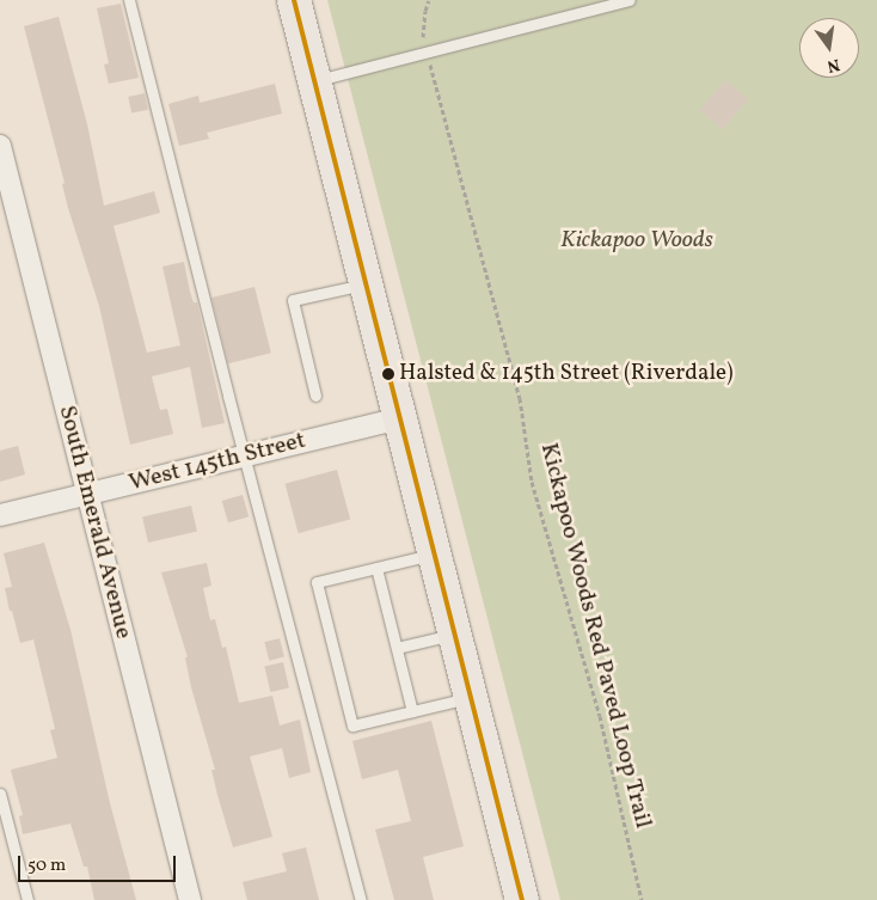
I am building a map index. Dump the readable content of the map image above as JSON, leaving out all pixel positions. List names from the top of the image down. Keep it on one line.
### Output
{"streets":{"street":["West 145th Street","South Emerald Avenue"],"path":["Kickapoo Woods Red Paved Loop Trail"]},"crossings":[["West 145th Street","South Emerald Avenue"]],"parks":["Kickapoo Woods"],"places":["Halsted & 145th Street (Riverdale)"],"scale_bar":"50 m","north":"bottom"}
